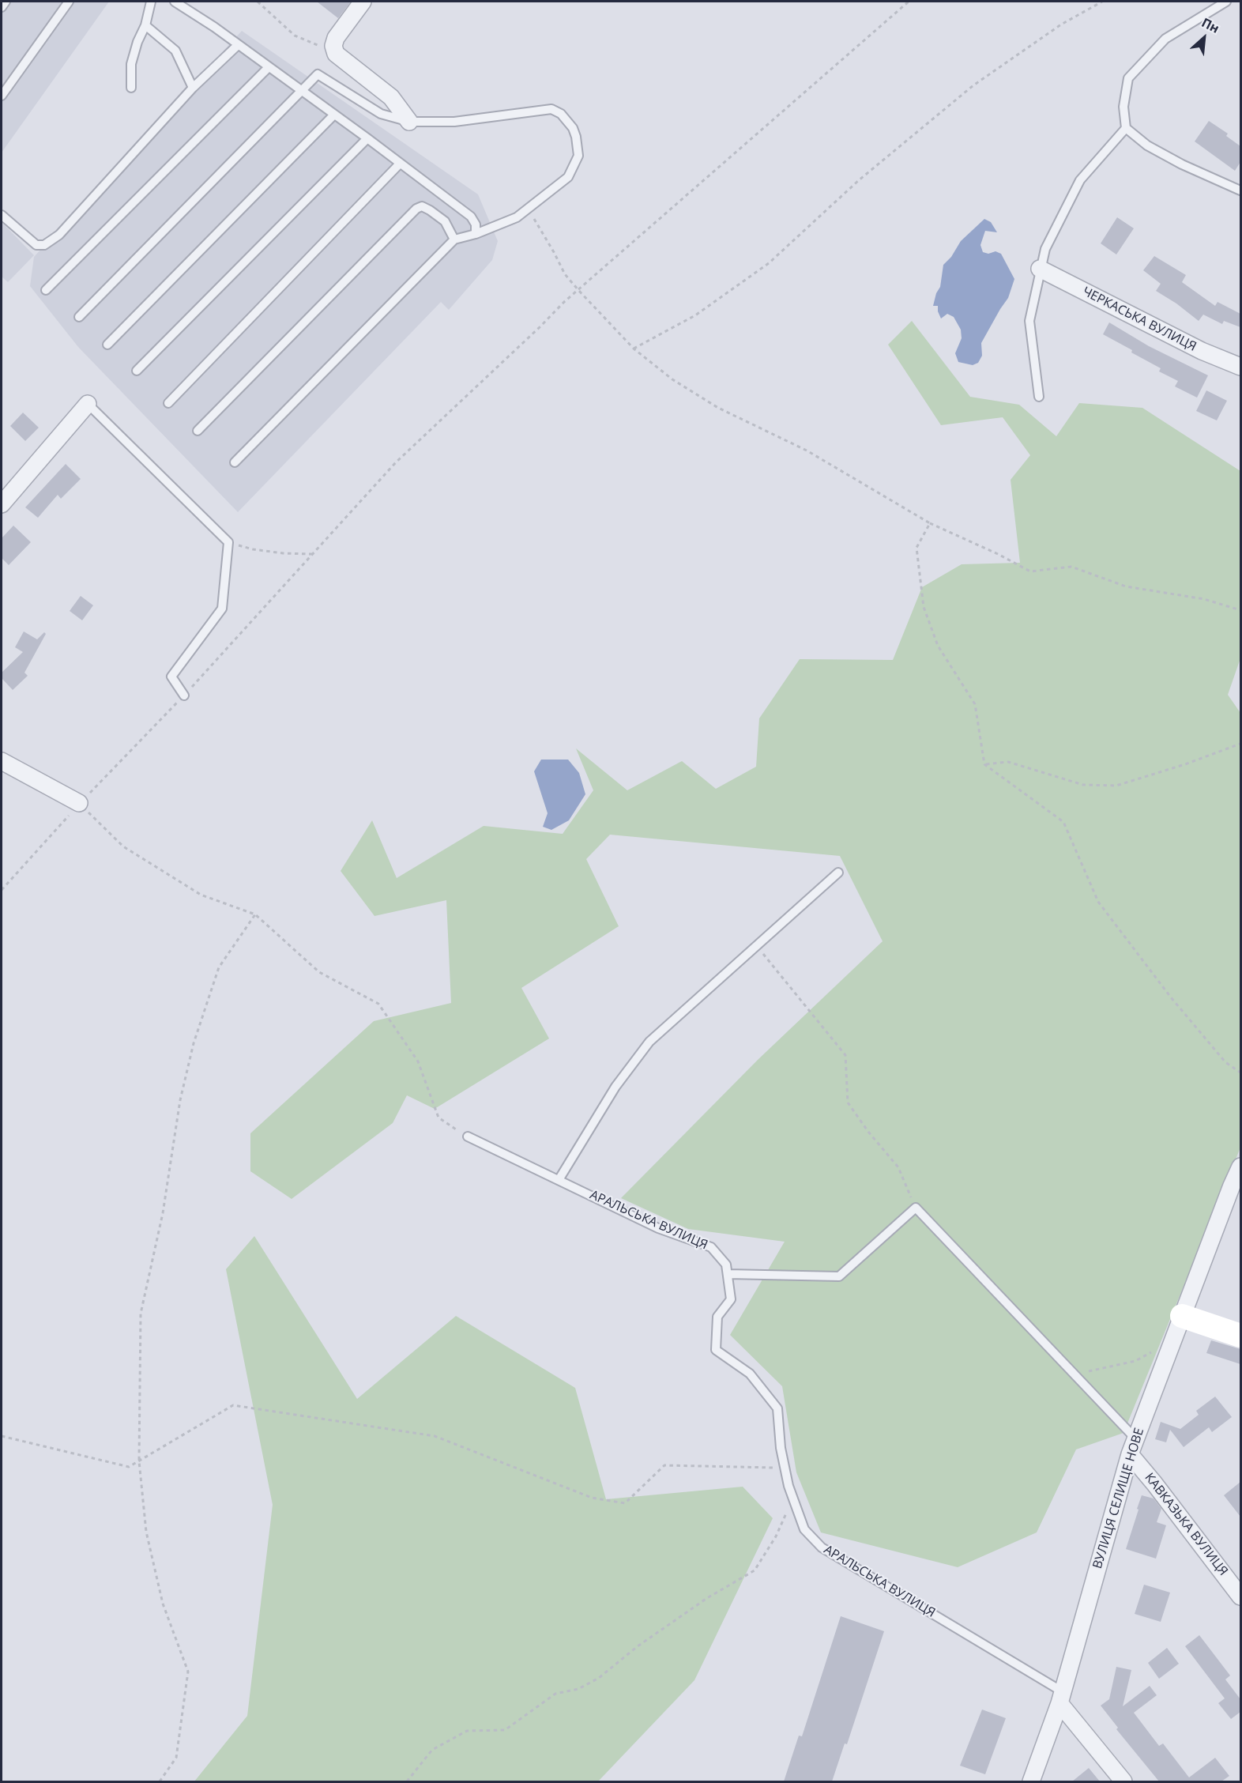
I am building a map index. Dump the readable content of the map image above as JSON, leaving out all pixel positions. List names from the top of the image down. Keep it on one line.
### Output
{"streets":{"street":["ЧЕРКАСЬКА ВУЛИЦЯ","ВУЛИЦЯ СЕЛИЩЕ НОВЕ","КАВКАЗЬКА ВУЛИЦЯ"],"lane":["АРАЛЬСЬКА ВУЛИЦЯ"]},"crossings":[["АРАЛЬСЬКА ВУЛИЦЯ","ВУЛИЦЯ СЕЛИЩЕ НОВЕ"],["ВУЛИЦЯ СЕЛИЩЕ НОВЕ","КАВКАЗЬКА ВУЛИЦЯ"]],"north":"top right"}
